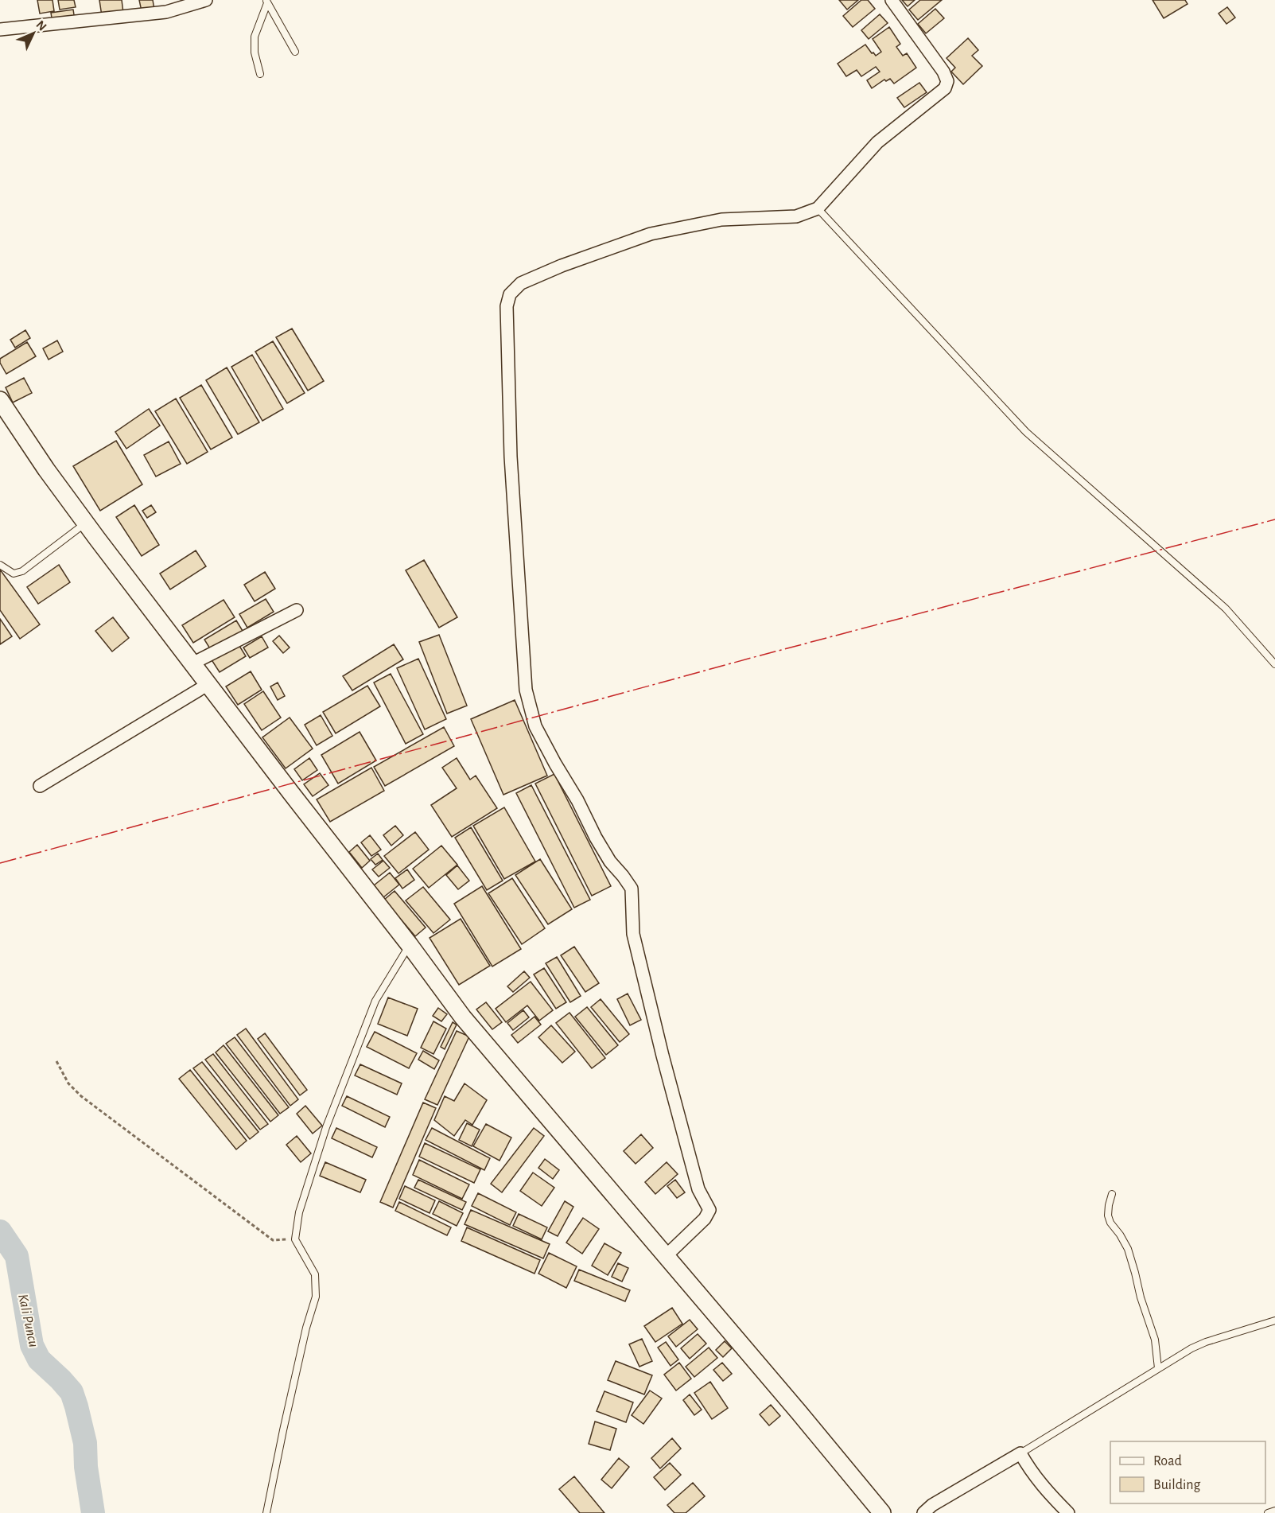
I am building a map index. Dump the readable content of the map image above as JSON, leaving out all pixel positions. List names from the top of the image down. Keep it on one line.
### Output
{"water":["Kali Puncu"],"legend":["Road","Building"],"north":"top right"}
